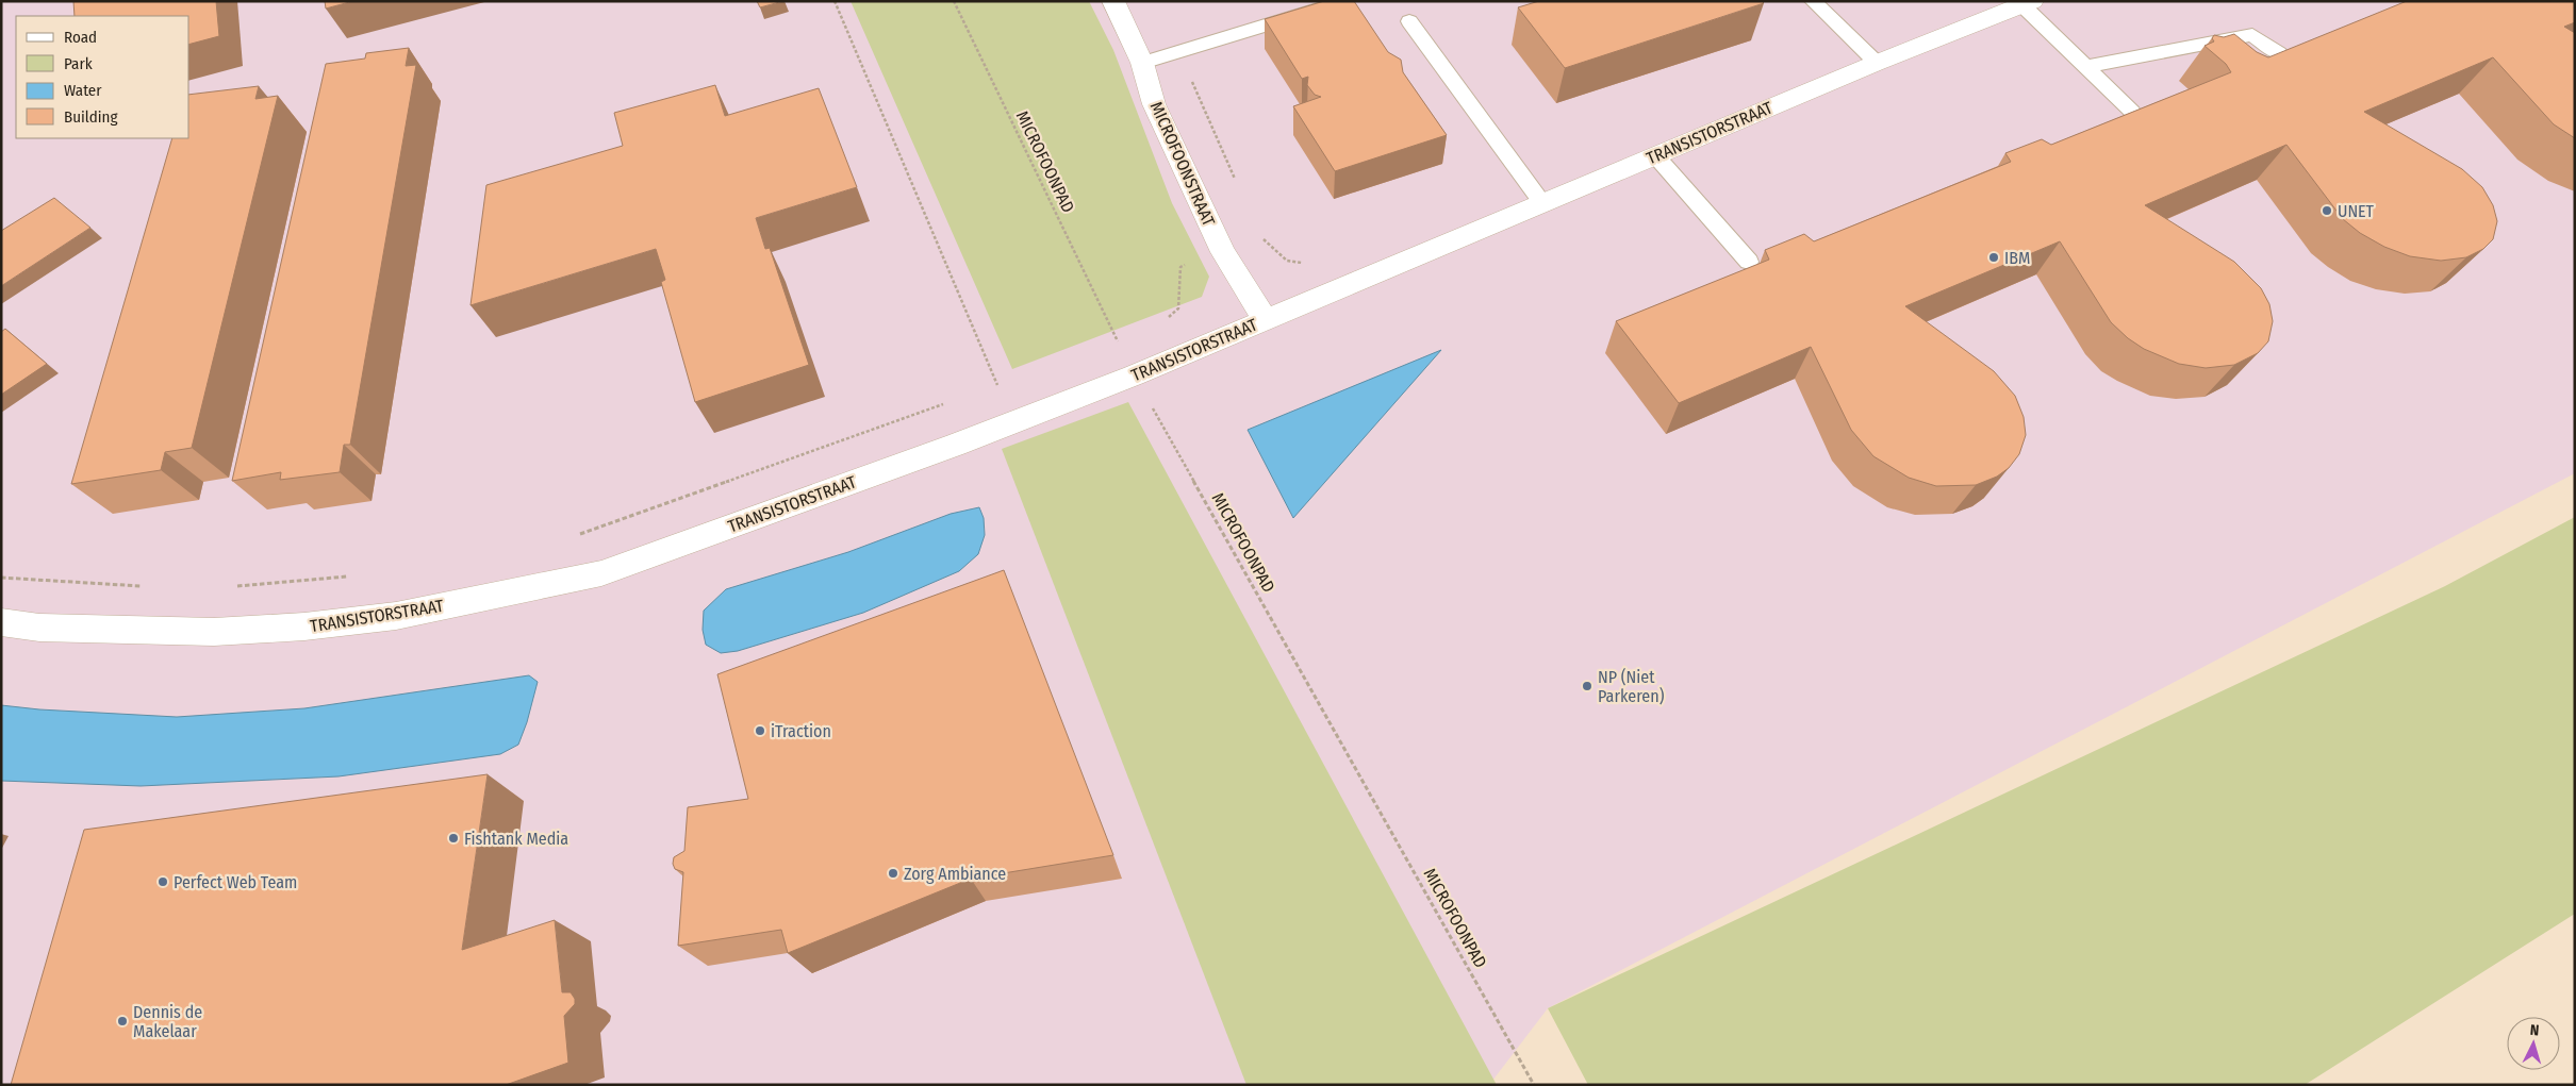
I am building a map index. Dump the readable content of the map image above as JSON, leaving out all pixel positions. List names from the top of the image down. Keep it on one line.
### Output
{"streets":{"street":["TRANSISTORSTRAAT","MICROFOONSTRAAT"],"path":["MICROFOONPAD"]},"crossings":[["TRANSISTORSTRAAT","MICROFOONPAD"],["TRANSISTORSTRAAT","MICROFOONSTRAAT"]],"places":["UNET","IBM","NP (Niet Parkeren)","iTraction","Fishtank Media","Zorg Ambiance","Perfect Web Team","Dennis de Makelaar"],"legend":["Road","Park","Water","Building"],"north":"top"}
